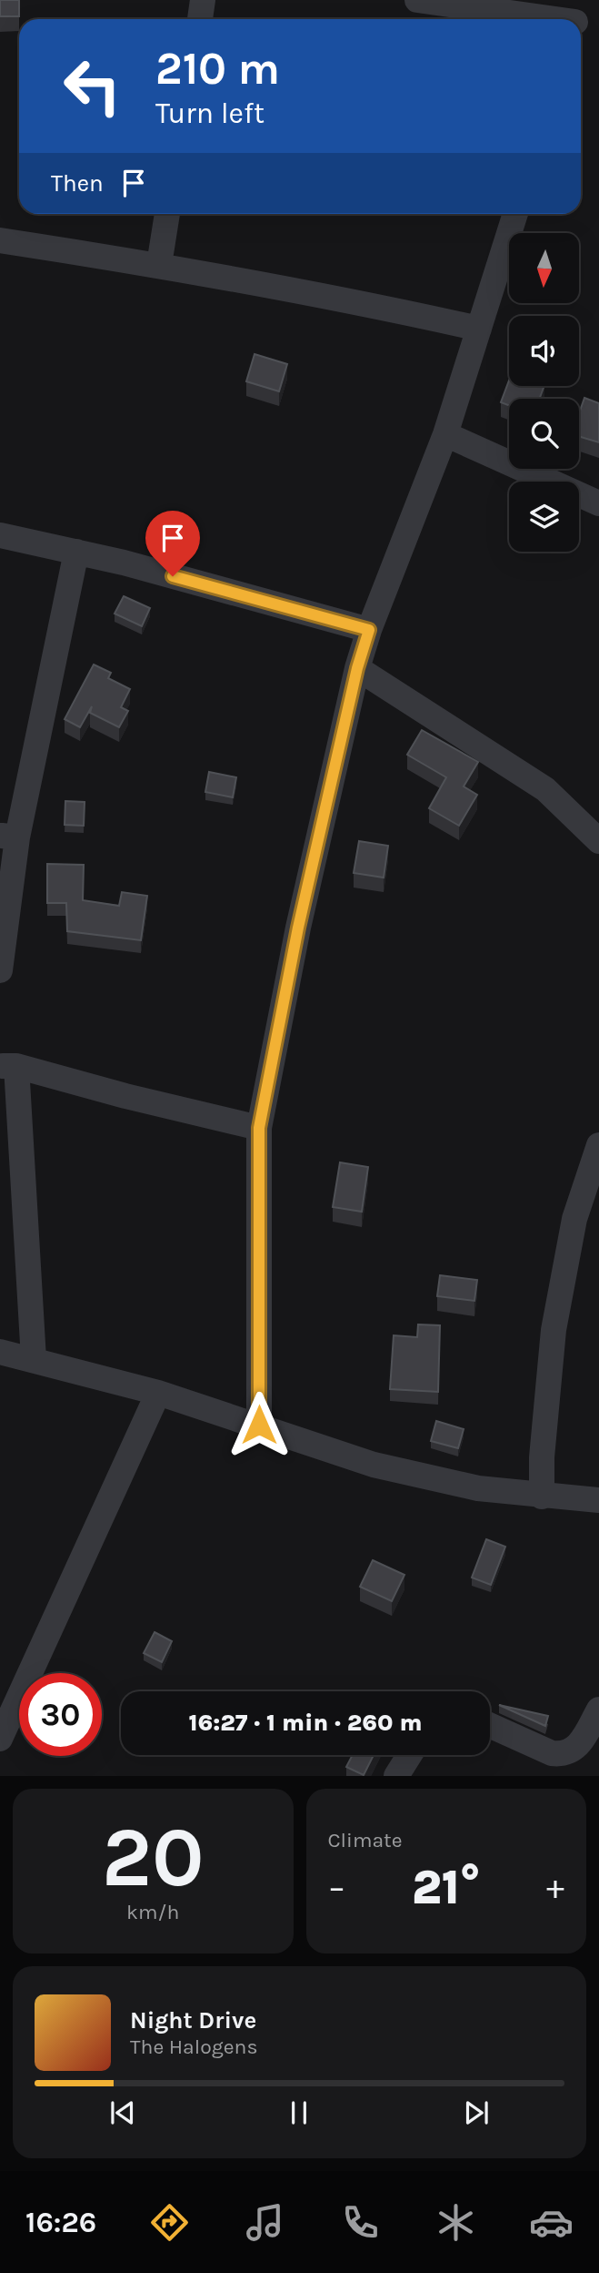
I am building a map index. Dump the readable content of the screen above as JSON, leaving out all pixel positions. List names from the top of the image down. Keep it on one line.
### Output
{"north":"bottom","page":{"turn":["210 m","Turn left"],"then":"Then","limit":"30","trip":"16:27 · 1 min · 260 m","tile":[["20","km/h"],"Climate"],"heat":["−","21°","+"],"song":["Night Drive","The Halogens"],"tabs":"16:26"}}
